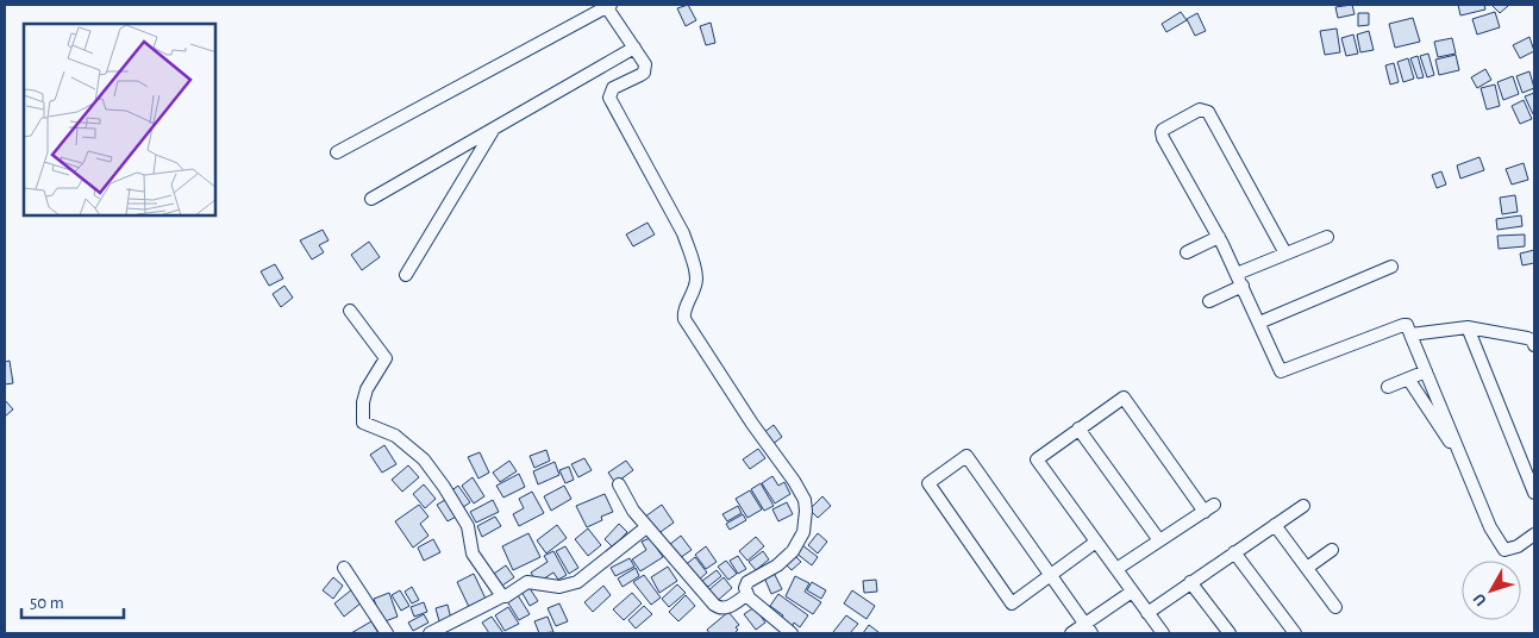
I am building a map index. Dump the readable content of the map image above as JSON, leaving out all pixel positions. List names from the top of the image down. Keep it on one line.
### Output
{"scale_bar":"50 m","north":"bottom left"}
